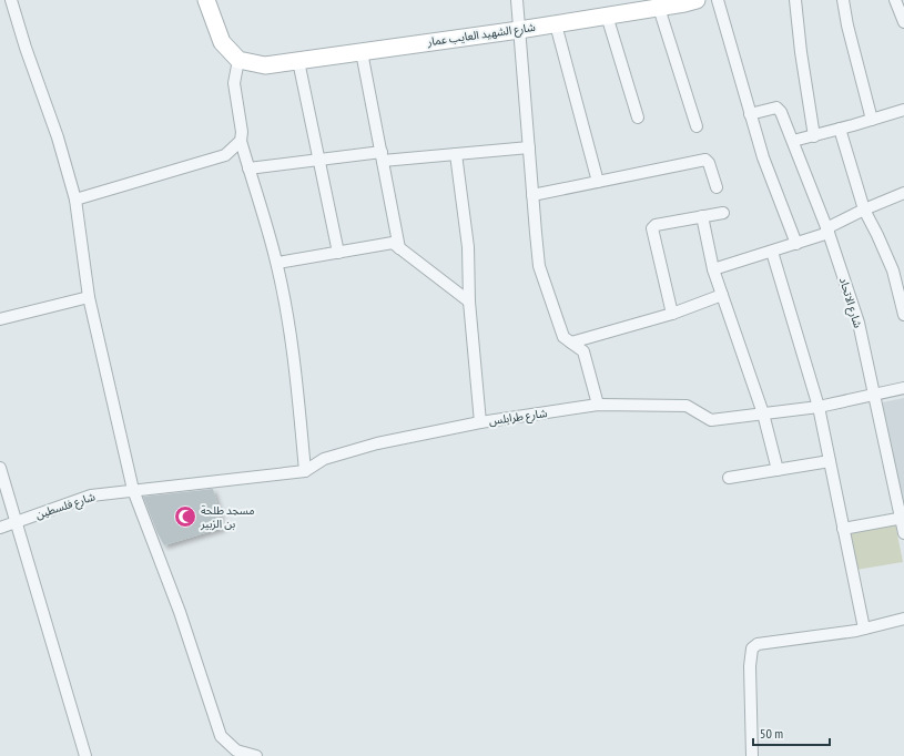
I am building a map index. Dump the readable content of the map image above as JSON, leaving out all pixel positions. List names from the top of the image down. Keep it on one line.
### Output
{"streets":{"street":["شارع الشهيد العايب عمار","شارع الاتحاد","شارع طرابلس","شارع فلسطين"]},"crossings":[["شارع الاتحاد","شارع طرابلس"],["شارع طرابلس","شارع فلسطين"]],"places":{"mosque":["مسجد طلحة بن الزبير"]},"scale_bar":"50 m"}
